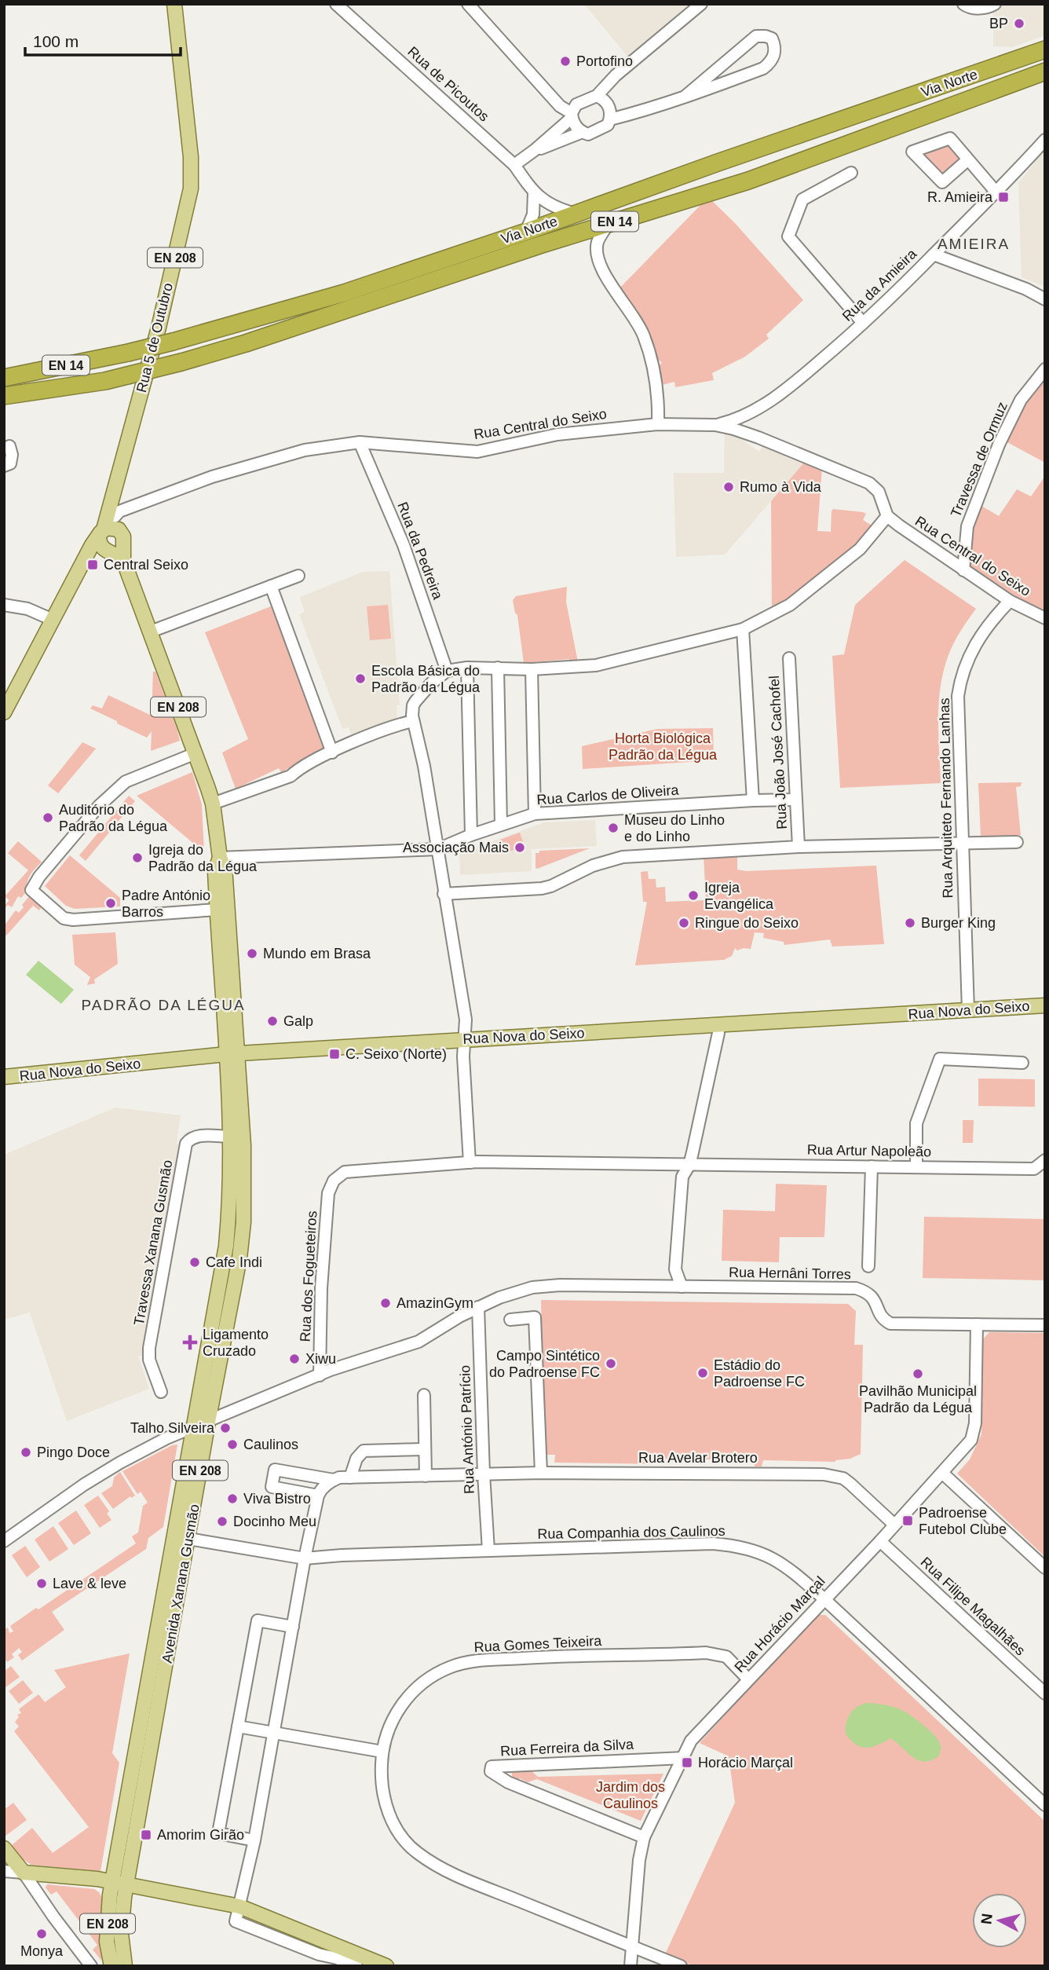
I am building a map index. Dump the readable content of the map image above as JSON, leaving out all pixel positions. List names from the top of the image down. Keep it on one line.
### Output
{"streets":{"highway":["Via Norte","EN 14"],"main road":["EN 208","Rua 5 de Outubro","Rua Nova do Seixo","Avenida Xanana Gusmão"],"street":["Rua de Picoutos","Rua da Amieira","Rua Central do Seixo","Travessa de Ormuz","Rua da Pedreira","Rua João José Cachofel","Rua Carlos de Oliveira","Rua Arquiteto Fernando Lanhas","Rua Artur Napoleão","Travessa Xanana Gusmão","Rua Hernâni Torres","Rua dos Fogueteiros","Rua António Patrício","Rua Avelar Brotero","Rua Companhia dos Caulinos","Rua Filipe Magalhães","Rua Horácio Marçal","Rua Gomes Teixeira","Rua Ferreira da Silva"]},"crossings":[["Via Norte","Rua de Picoutos"],["EN 208","Rua 5 de Outubro"],["EN 208","Rua Central do Seixo"],["EN 208","Rua Nova do Seixo"],["EN 208","Avenida Xanana Gusmão"],["Rua da Amieira","Rua Central do Seixo"],["Rua 5 de Outubro","Rua Central do Seixo"],["Rua Central do Seixo","Travessa de Ormuz"],["Rua Central do Seixo","Rua da Pedreira"],["Rua Central do Seixo","Rua Arquiteto Fernando Lanhas"],["Rua João José Cachofel","Rua Carlos de Oliveira"],["Rua Arquiteto Fernando Lanhas","Rua Nova do Seixo"],["Rua Nova do Seixo","Avenida Xanana Gusmão"],["Rua Artur Napoleão","Rua dos Fogueteiros"],["Travessa Xanana Gusmão","Avenida Xanana Gusmão"],["Rua Hernâni Torres","Rua Horácio Marçal"],["Rua António Patrício","Rua Avelar Brotero"],["Rua António Patrício","Rua Companhia dos Caulinos"],["Rua Avelar Brotero","Rua Horácio Marçal"],["Rua Companhia dos Caulinos","Avenida Xanana Gusmão"],["Rua Companhia dos Caulinos","Rua Horácio Marçal"],["Rua Filipe Magalhães","Rua Horácio Marçal"],["Rua Horácio Marçal","Rua Gomes Teixeira"],["Rua Horácio Marçal","Rua Ferreira da Silva"]],"districts":["AMIEIRA","PADRÃO DA LÉGUA"],"parks":["Horta Biológica Padrão da Légua","Jardim dos Caulinos"],"places":{"other":["BP","Portofino","Rumo à Vida","Escola Básica do Padrão da Légua","Auditório do Padrão da Légua","Museu do Linho e do Linho","Associação Mais","Igreja do Padrão da Légua","Igreja Evangélica","Padre António Barros","Ringue do Seixo","Burger King","Mundo em Brasa","Galp","Cafe Indi","AmazinGym","Xiwu","Campo Sintético do Padroense FC","Estádio do Padroense FC","Pavilhão Municipal Padrão da Légua","Talho Silveira","Caulinos","Pingo Doce","Viva Bistro","Docinho Meu","Lave & leve","Monya"],"transit":["R. Amieira","Central Seixo","C. Seixo (Norte)","Padroense Futebol Clube","Horácio Marçal","Amorim Girão"],"health":["Ligamento Cruzado"]},"scale_bar":"100 m","north":"left"}
